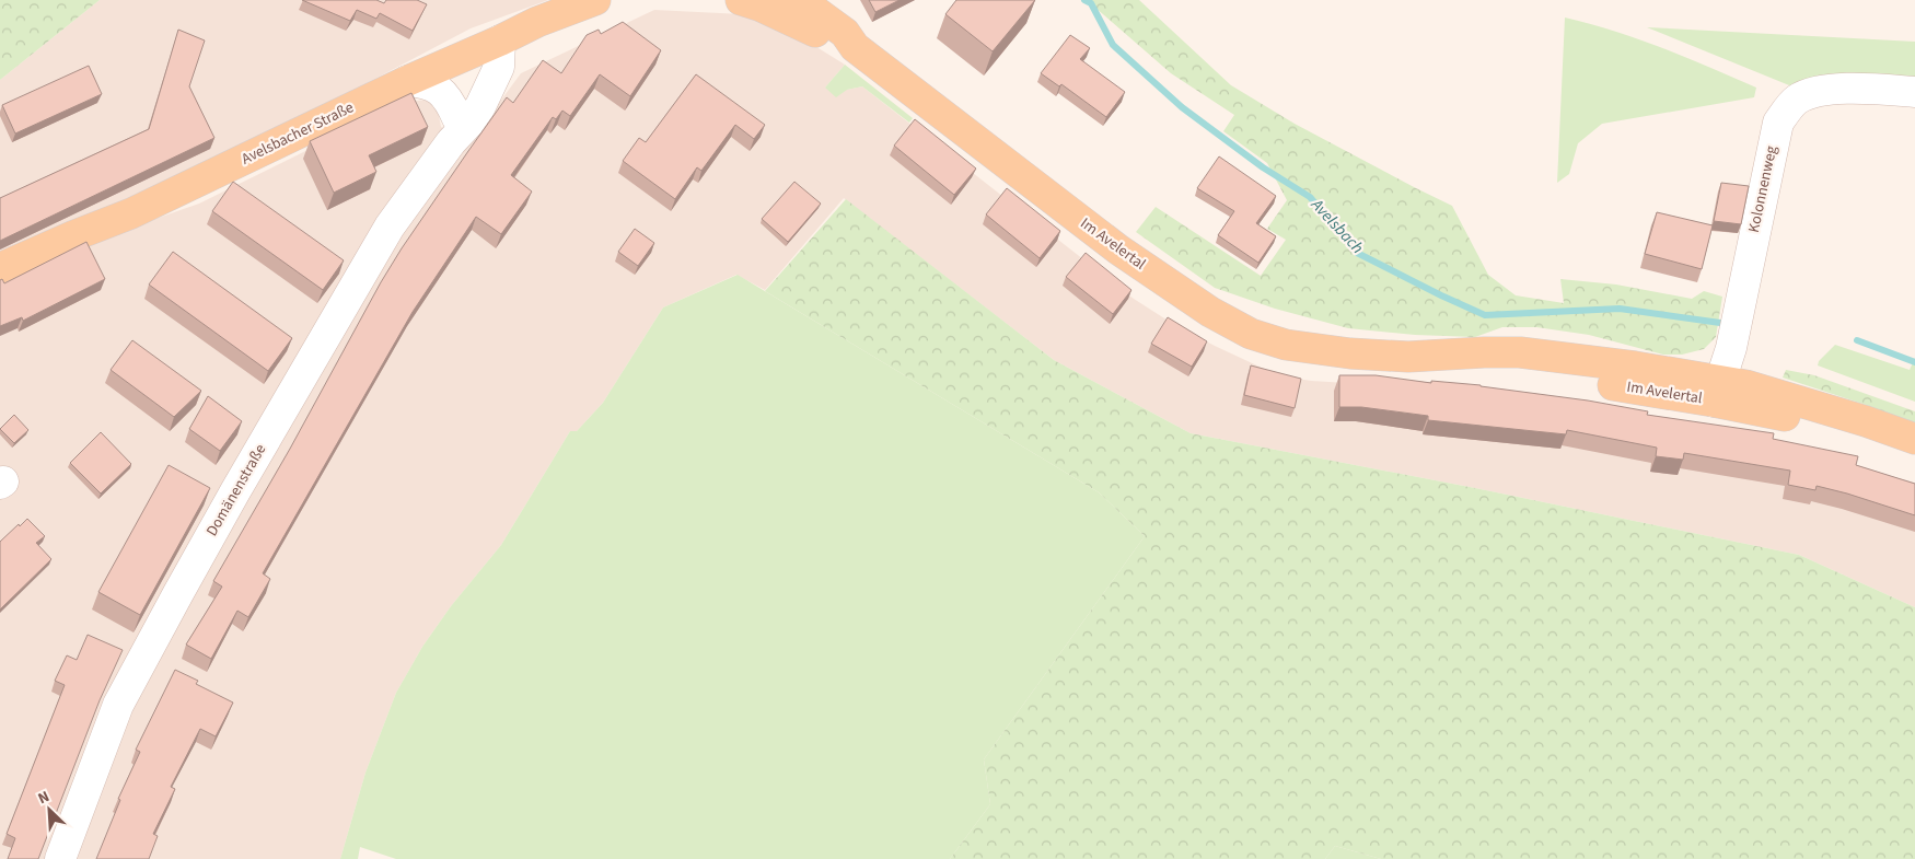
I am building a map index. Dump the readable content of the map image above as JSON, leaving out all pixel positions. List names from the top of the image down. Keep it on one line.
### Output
{"streets":{"main road":["Avelsbacher Straße","Im Avelertal"],"street":["Kolonnenweg","Domänenstraße"]},"crossings":[["Avelsbacher Straße","Domänenstraße"],["Kolonnenweg","Im Avelertal"]],"water":["Avelsbach"],"north":"top left"}
